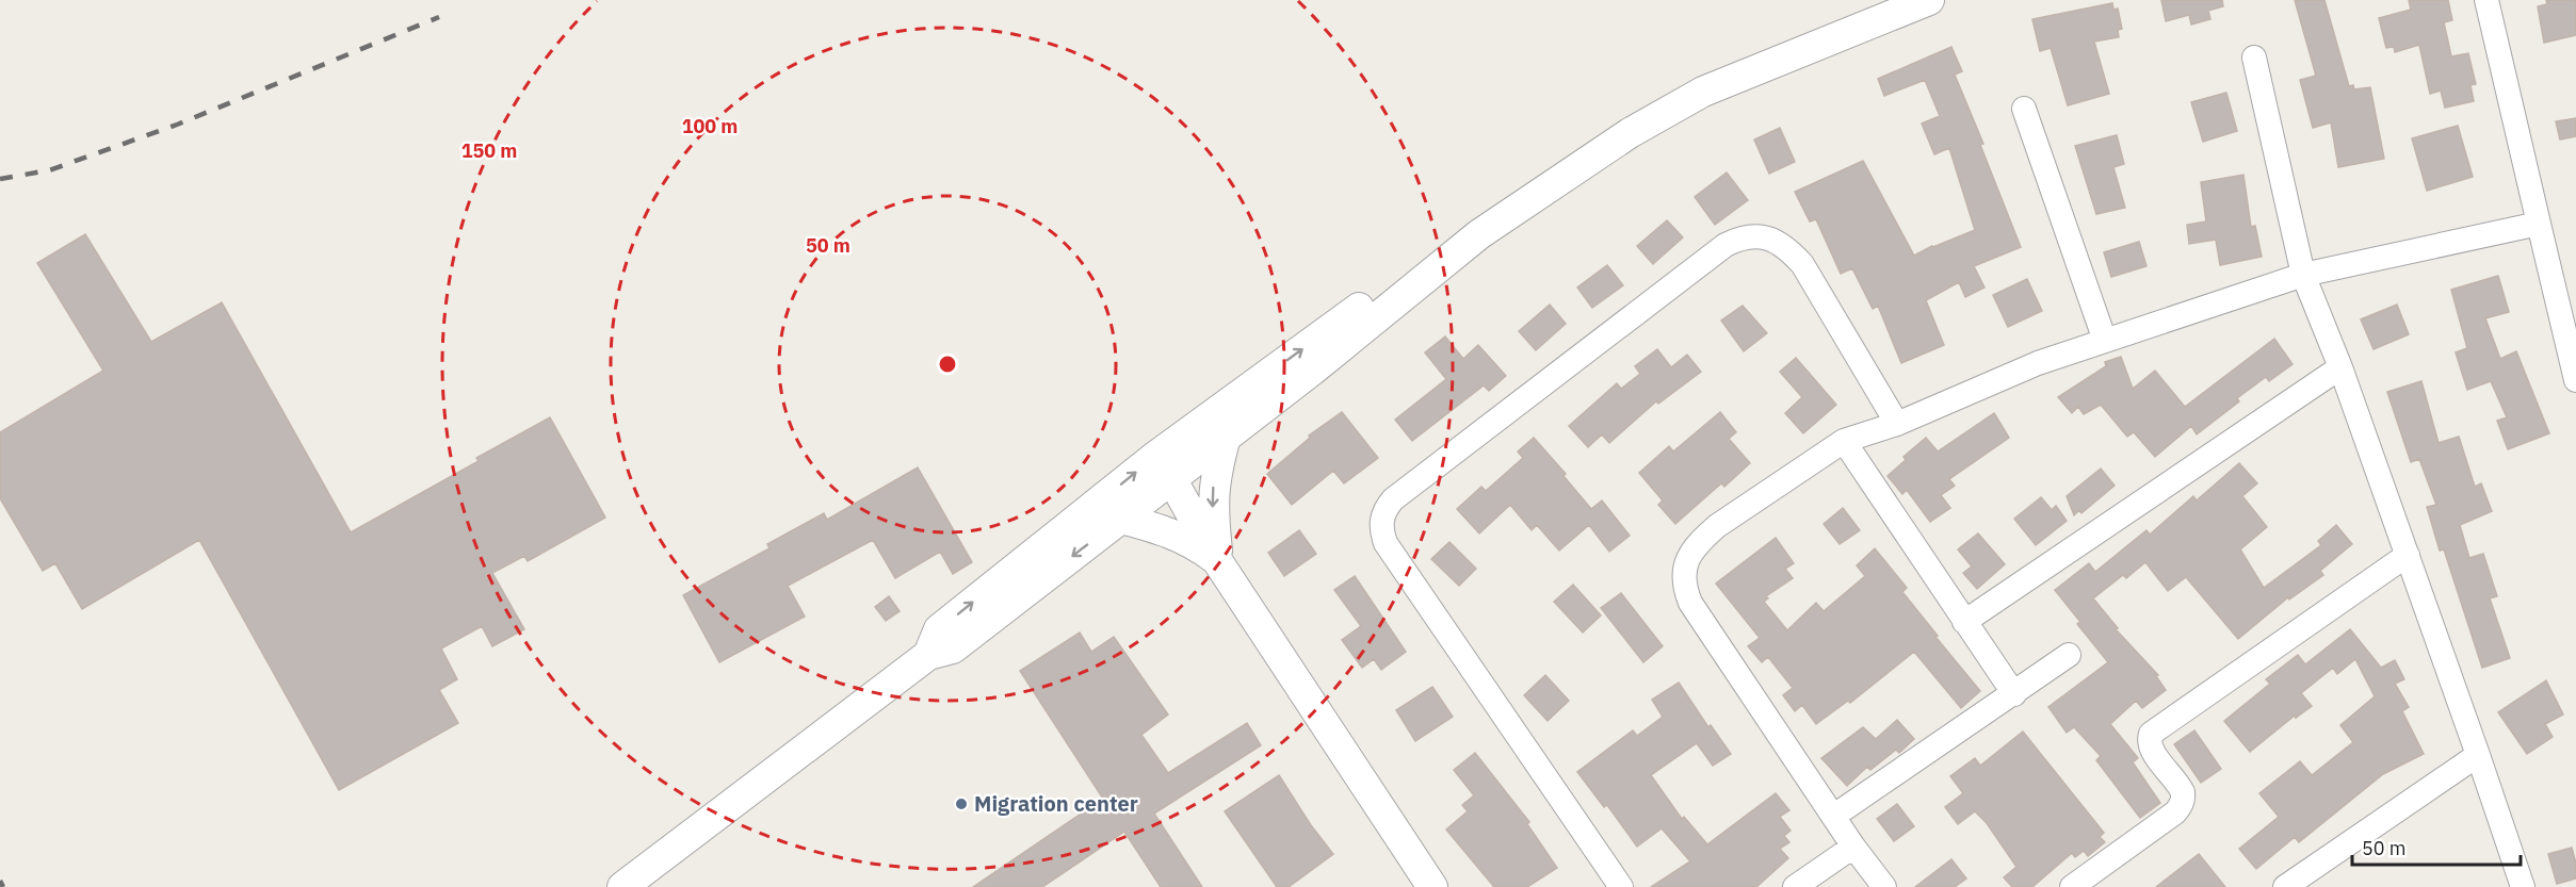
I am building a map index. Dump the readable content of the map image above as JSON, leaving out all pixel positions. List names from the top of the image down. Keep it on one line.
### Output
{"places":["Migration center"],"scale_bar":"50 m","rings":["100 m","150 m","50 m"]}
